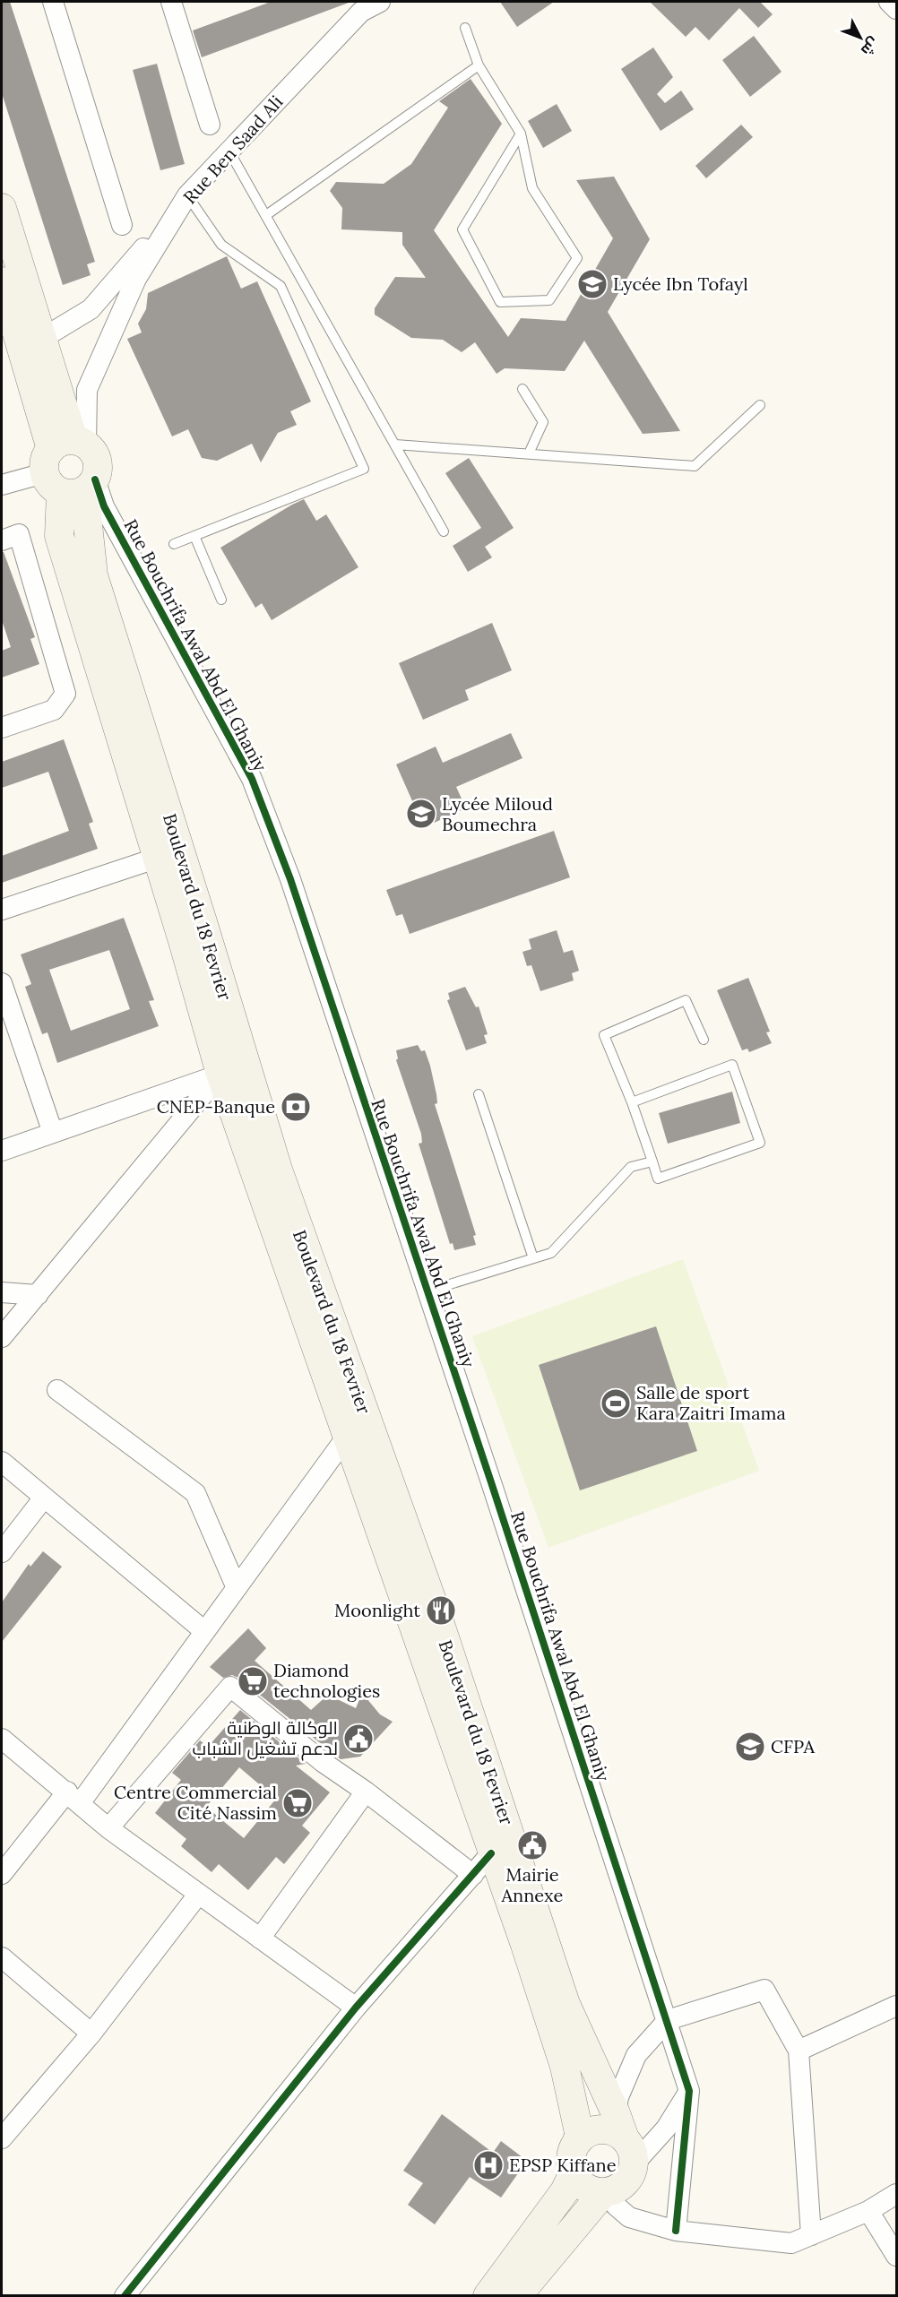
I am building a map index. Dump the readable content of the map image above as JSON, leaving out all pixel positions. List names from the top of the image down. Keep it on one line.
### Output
{"streets":{"main road":["Boulevard du 18 Fevrier"],"street":["Rue Ben Saad Ali","Rue Bouchrifa Awal Abd El Ghaniy"]},"crossings":[["Rue Ben Saad Ali","Rue Bouchrifa Awal Abd El Ghaniy"],["Rue Ben Saad Ali","Boulevard du 18 Fevrier"],["Rue Bouchrifa Awal Abd El Ghaniy","Boulevard du 18 Fevrier"]],"places":{"school or university":["Lycée Ibn Tofayl","Lycée Miloud Boumechra","CFPA"],"bank":["CNEP-Banque"],"sports":["Salle de sport Kara Zaitri Imama"],"restaurant":["Moonlight"],"supermarket":["Diamond technologies","Centre Commercial Cité Nassim"],"public building":["الوكالة الوطنية لدعم تشغيل الشباب","Mairie Annexe"],"hospital":["EPSP Kiffane"]},"north":"bottom right"}
